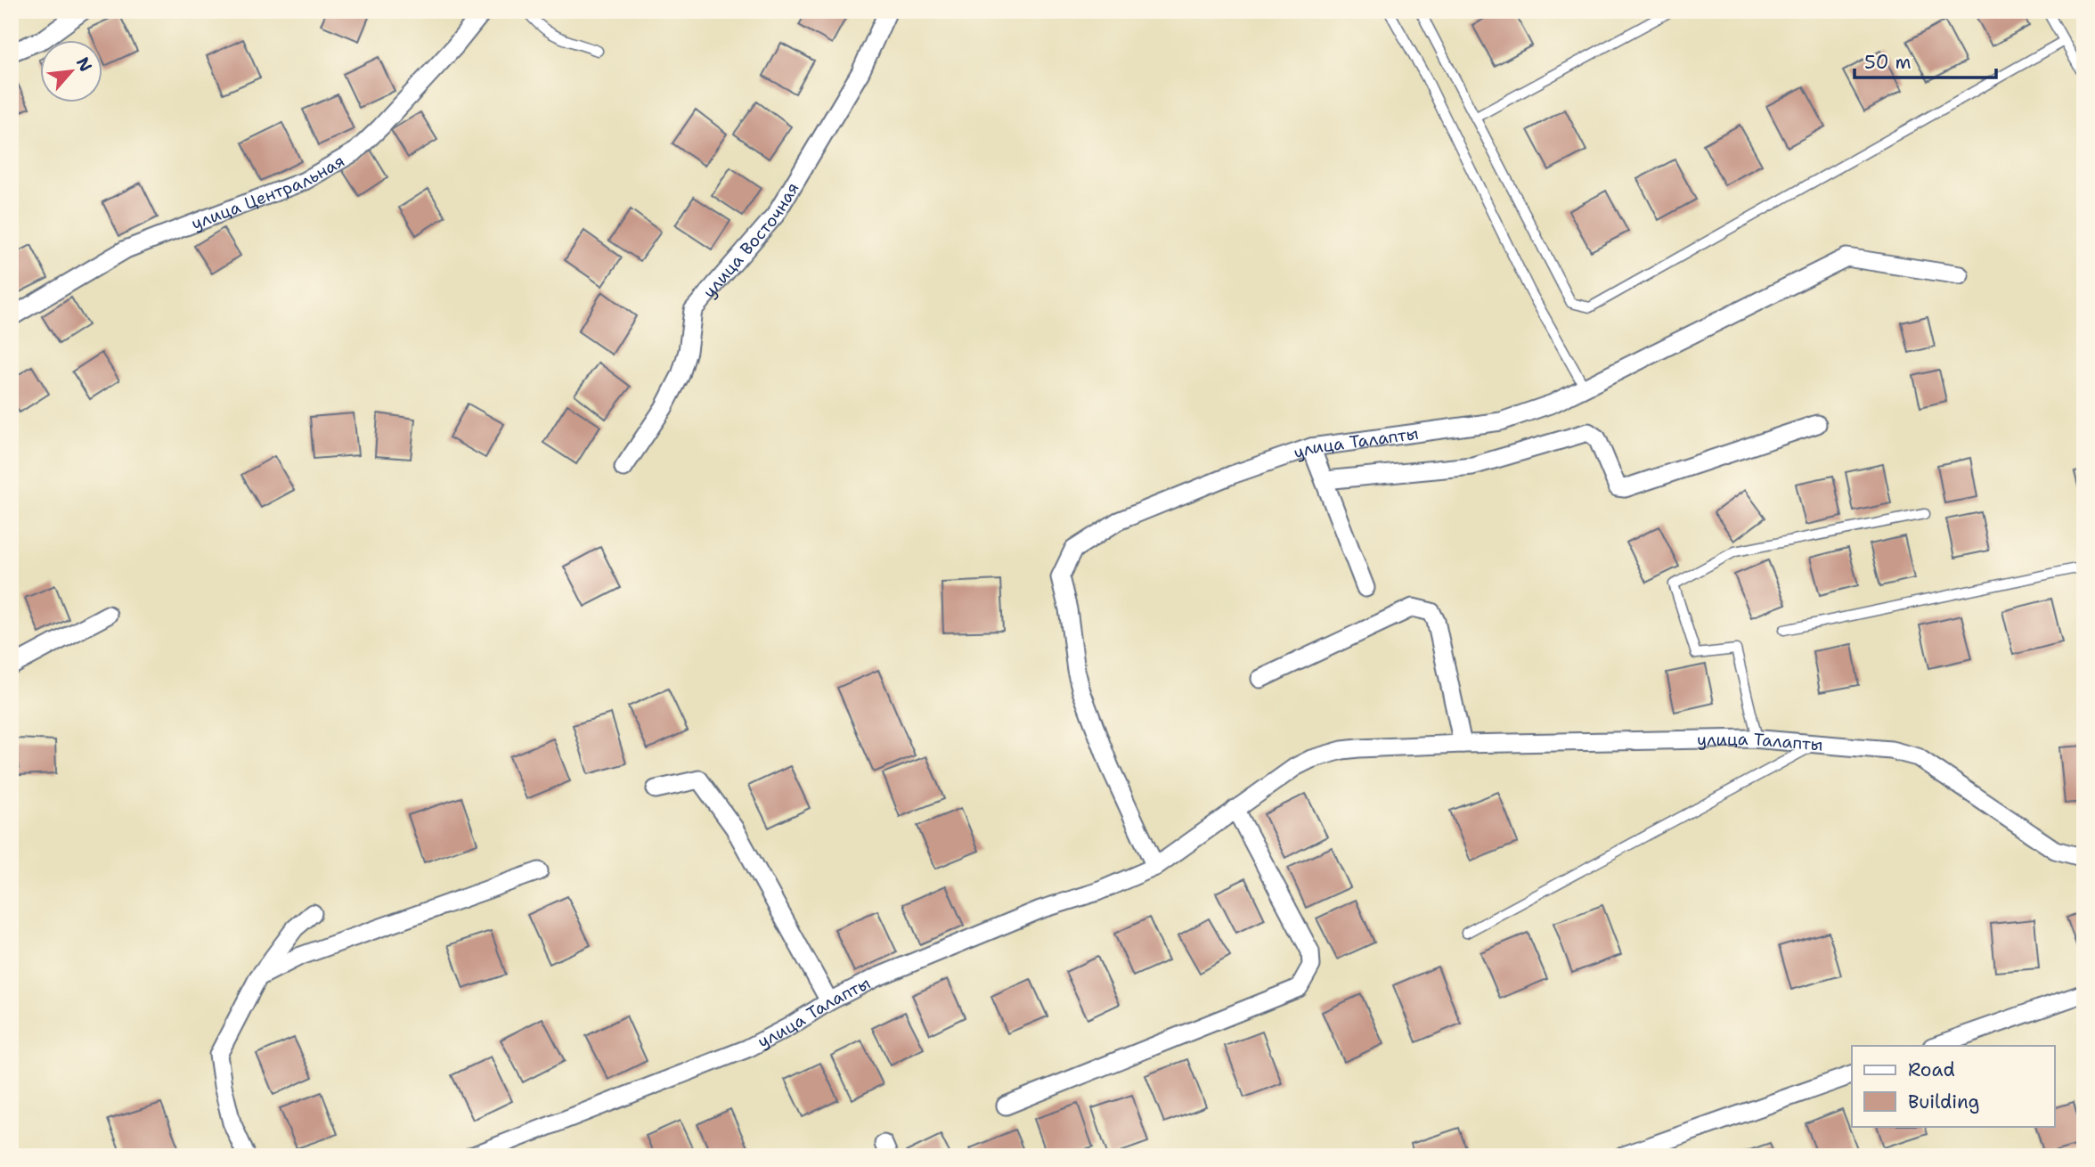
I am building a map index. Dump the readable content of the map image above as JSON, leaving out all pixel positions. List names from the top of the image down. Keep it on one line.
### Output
{"streets":{"street":["улица Центральная","улица Восточная","улица Талапты"]},"legend":["Road","Building"],"scale_bar":"50 m","north":"top right"}
